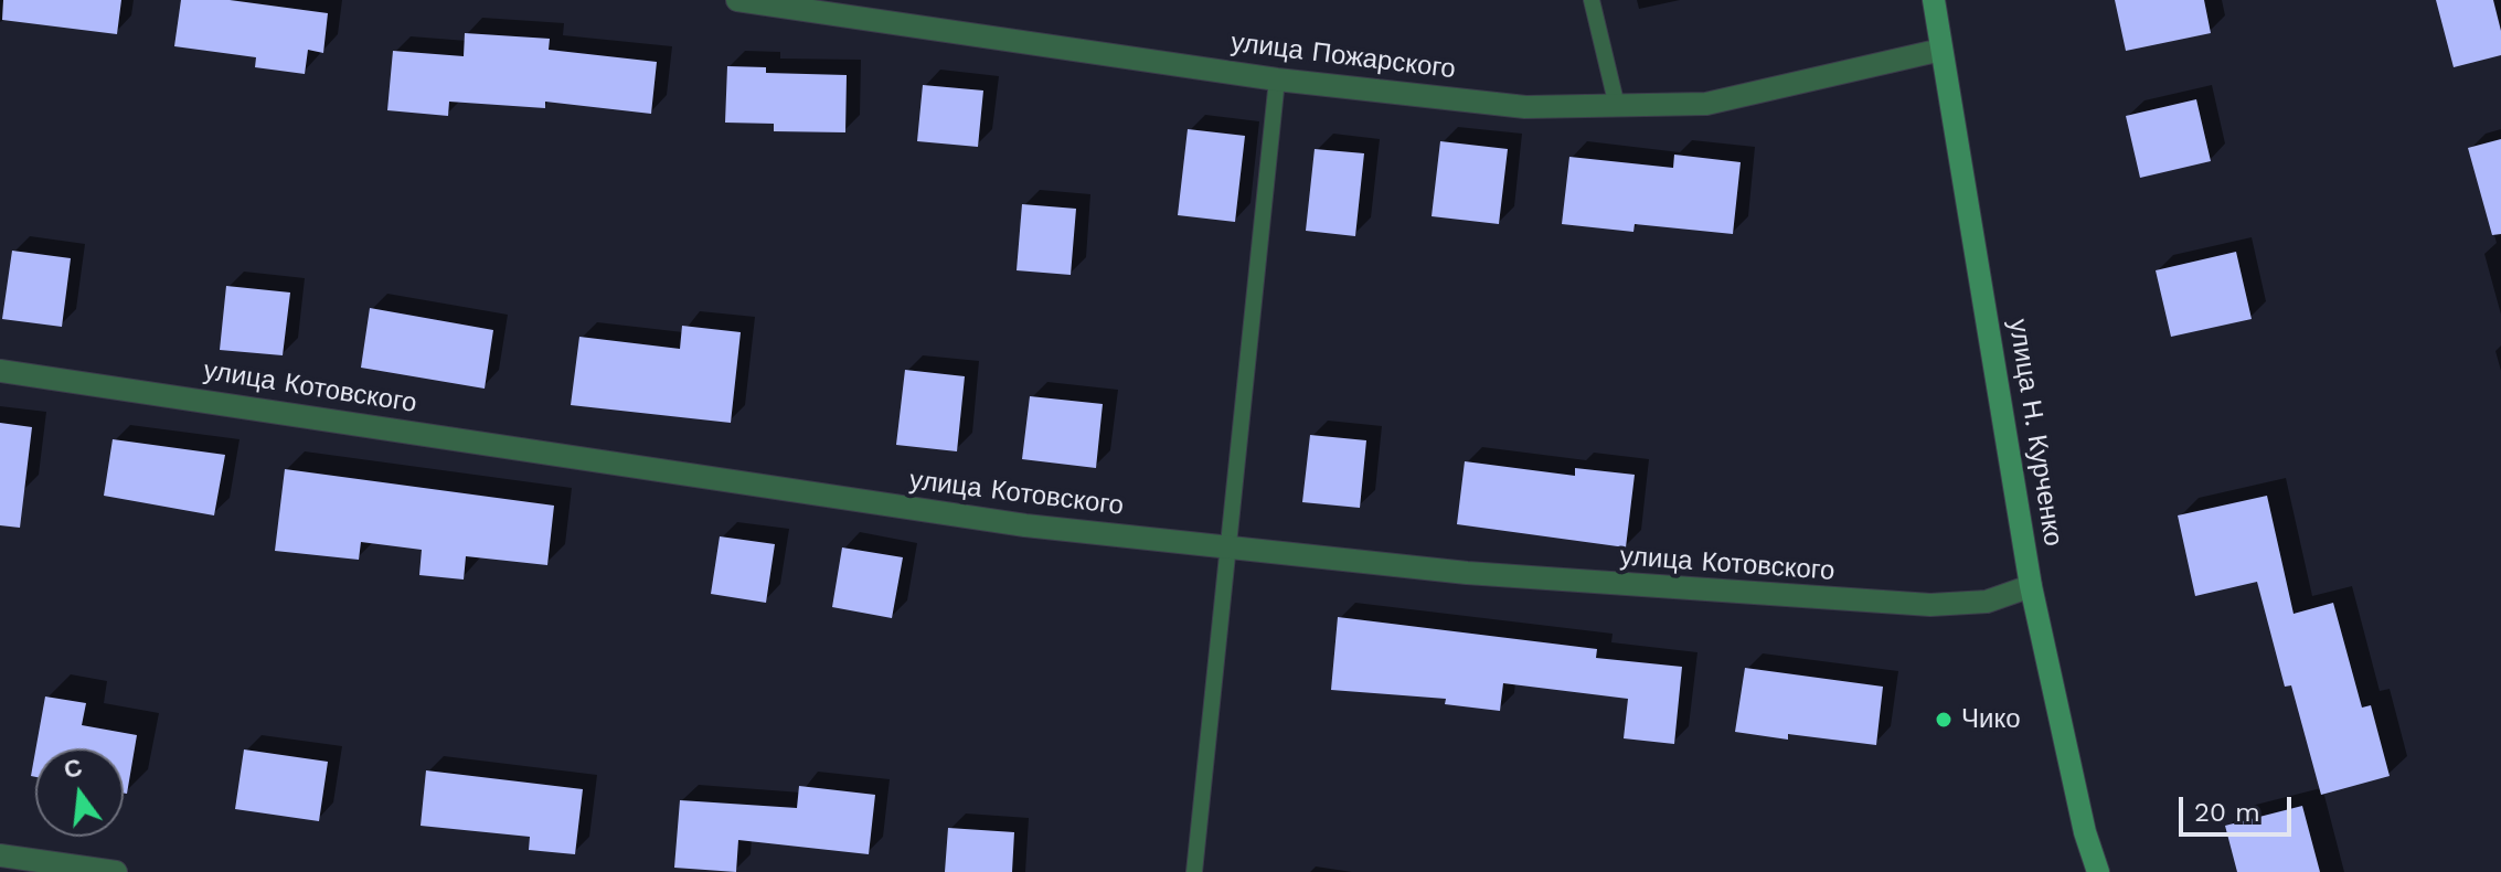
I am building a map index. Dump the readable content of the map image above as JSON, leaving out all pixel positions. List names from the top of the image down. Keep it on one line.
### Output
{"streets":{"main road":["улица Н. Курченко"],"street":["улица Пожарского","улица Котовского"]},"crossings":[["улица Пожарского","улица Н. Курченко"],["улица Котовского","улица Н. Курченко"]],"places":["Чико"],"scale_bar":"20 m","north":"top"}
